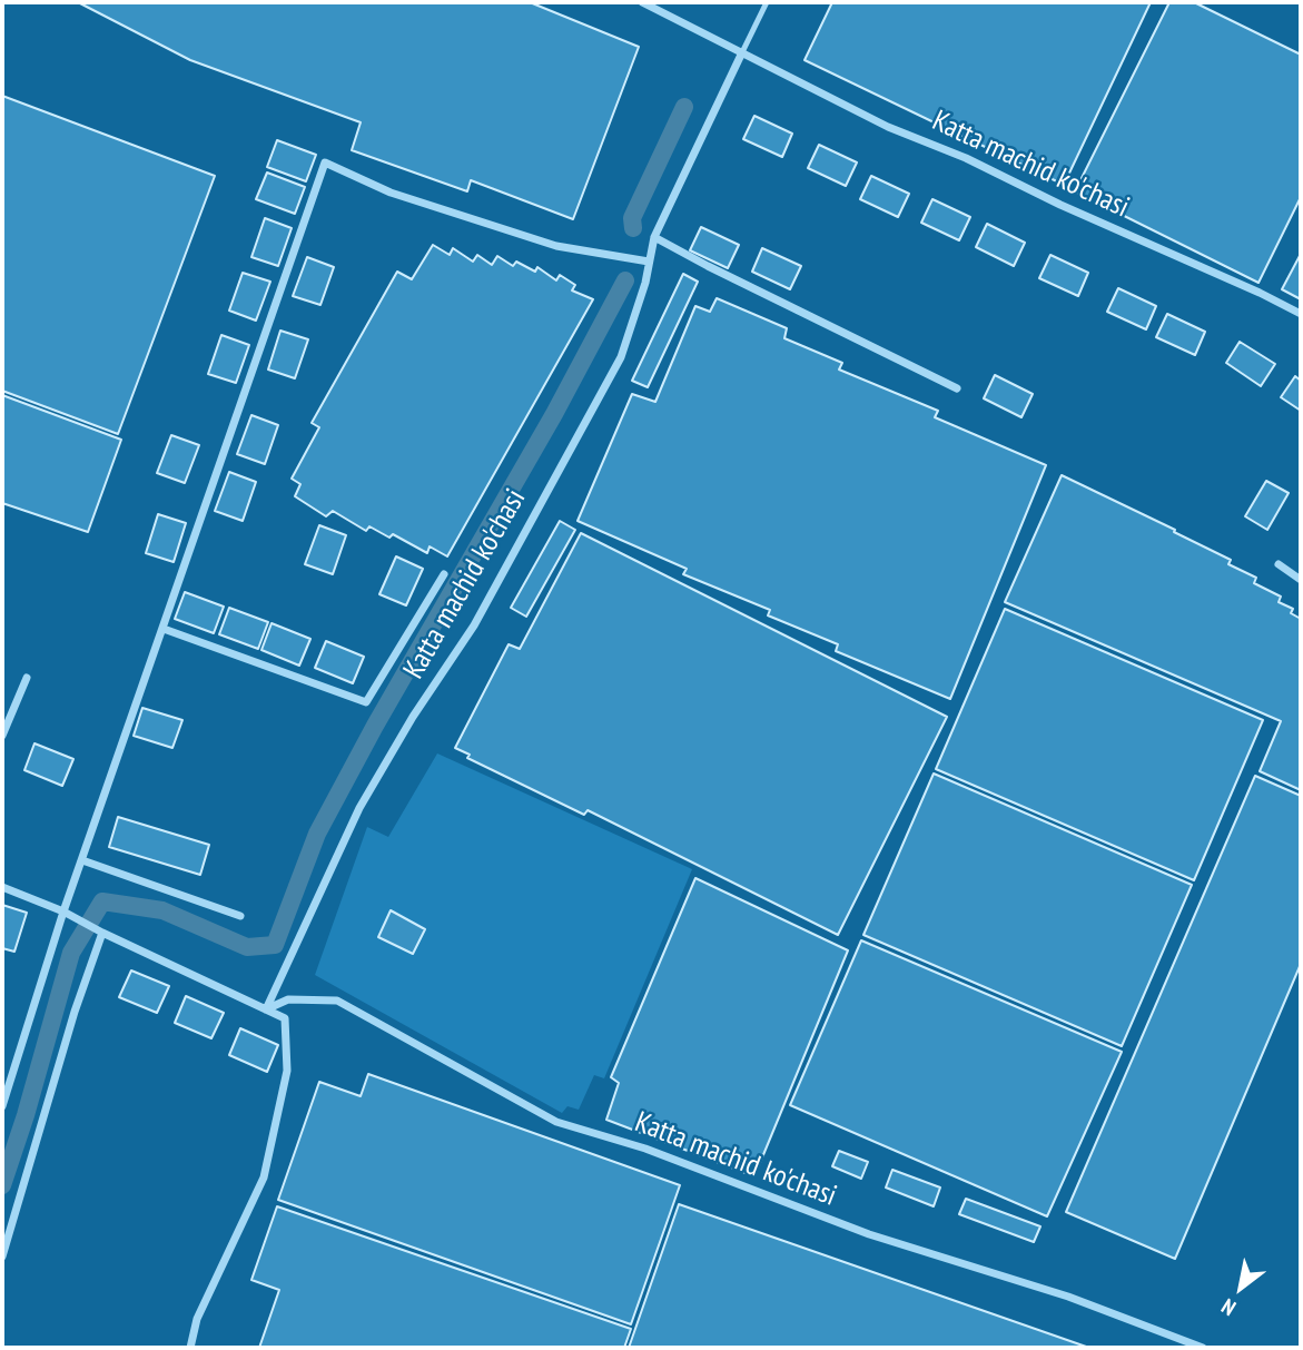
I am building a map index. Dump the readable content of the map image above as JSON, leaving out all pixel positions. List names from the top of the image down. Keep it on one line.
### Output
{"streets":{"street":["Katta machid ko'chasi"]},"north":"bottom left"}
